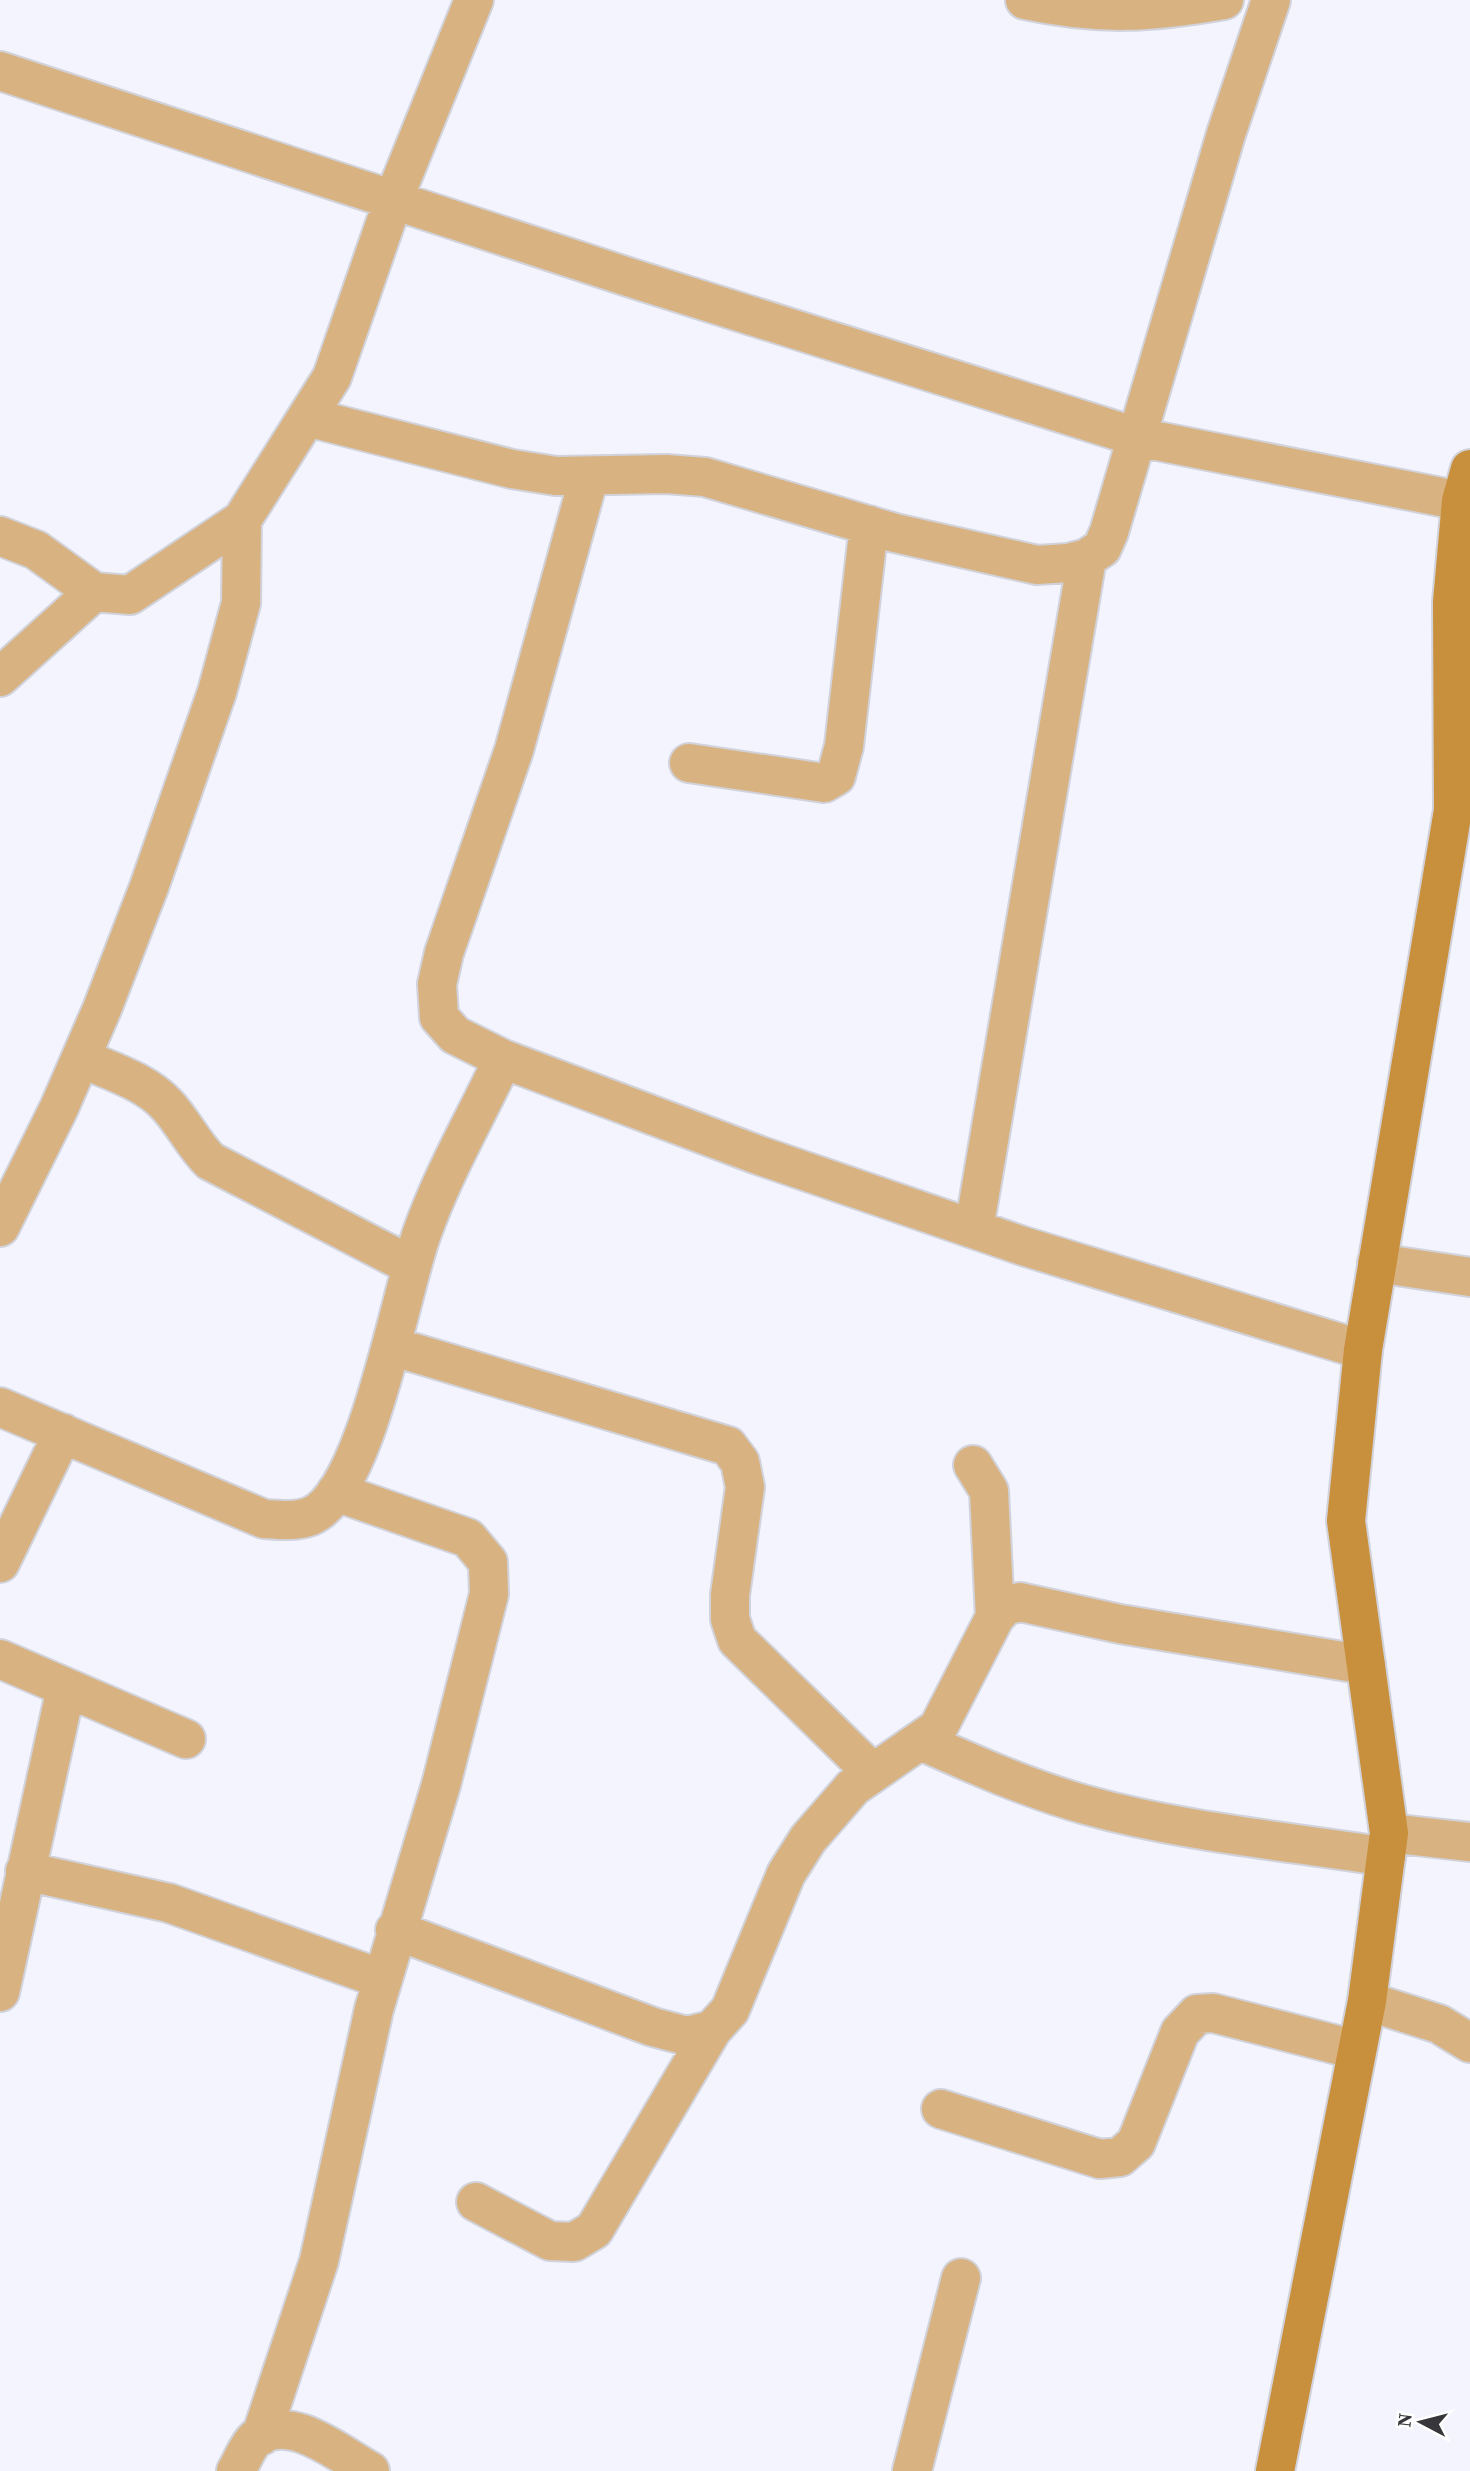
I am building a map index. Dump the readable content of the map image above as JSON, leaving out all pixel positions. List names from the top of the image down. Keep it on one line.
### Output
{"north":"left"}
